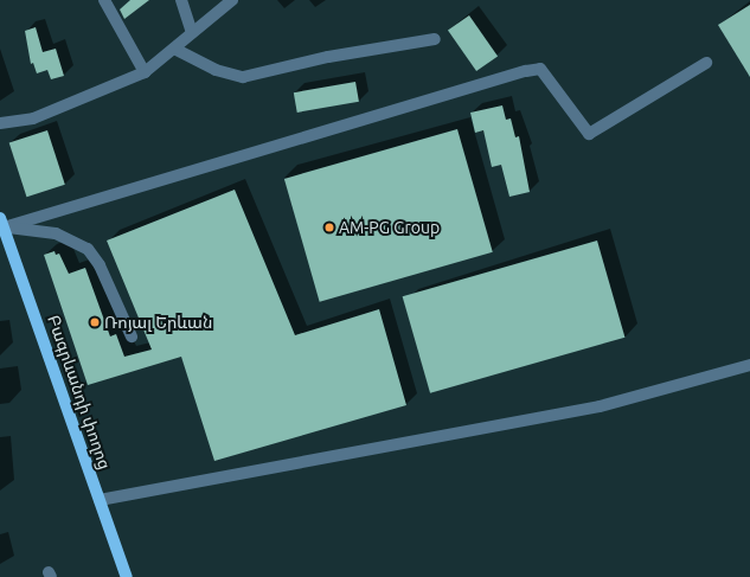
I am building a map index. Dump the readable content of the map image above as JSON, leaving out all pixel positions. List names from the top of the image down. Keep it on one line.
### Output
{"streets":{"main road":["Բագրևանդի փողոց"]},"places":["AM-PG Group","Ռոյալ Երևան"]}
